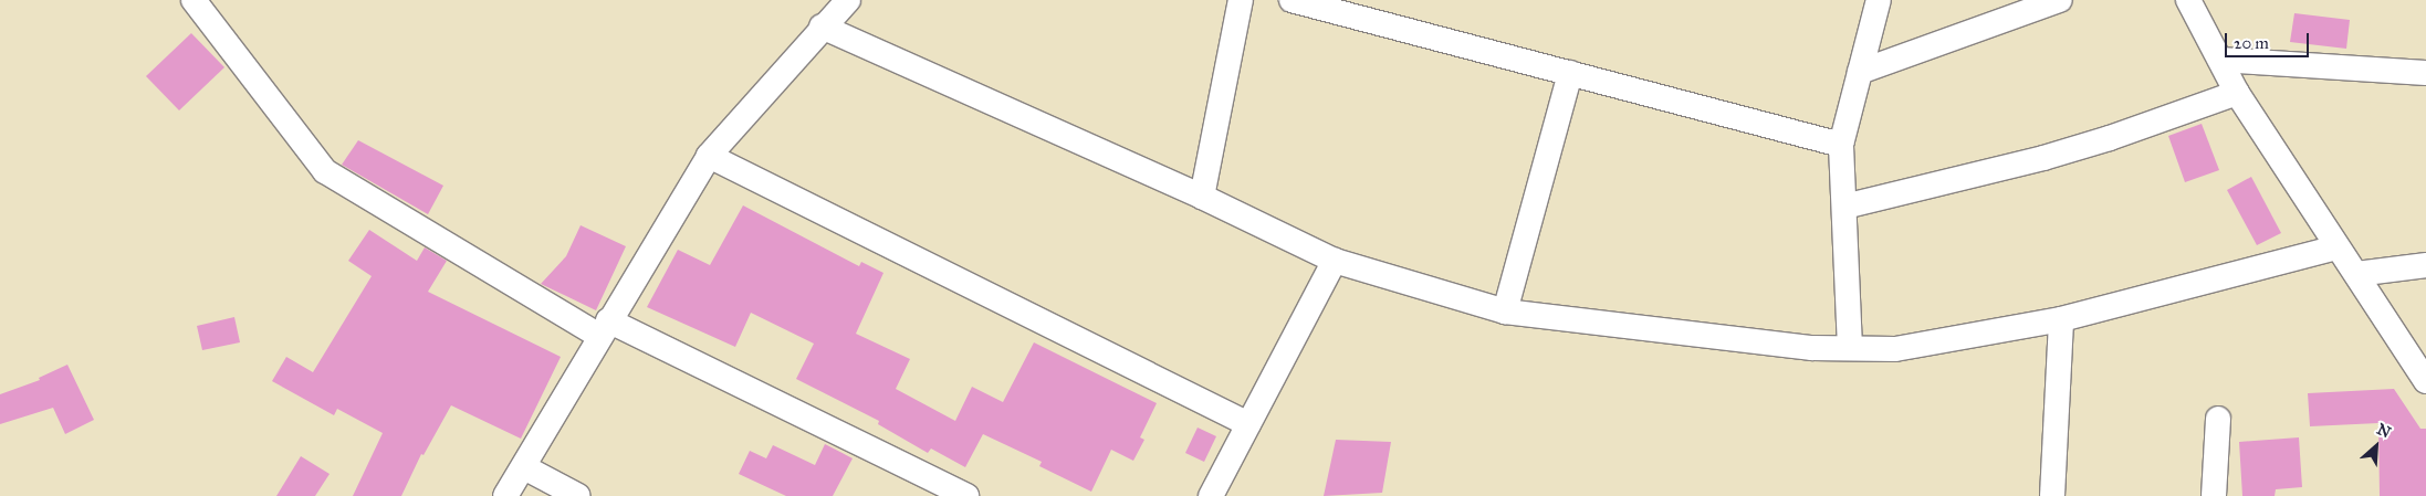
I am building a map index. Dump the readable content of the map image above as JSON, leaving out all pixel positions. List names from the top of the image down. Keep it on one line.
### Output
{"scale_bar":"20 m","north":"top right"}
